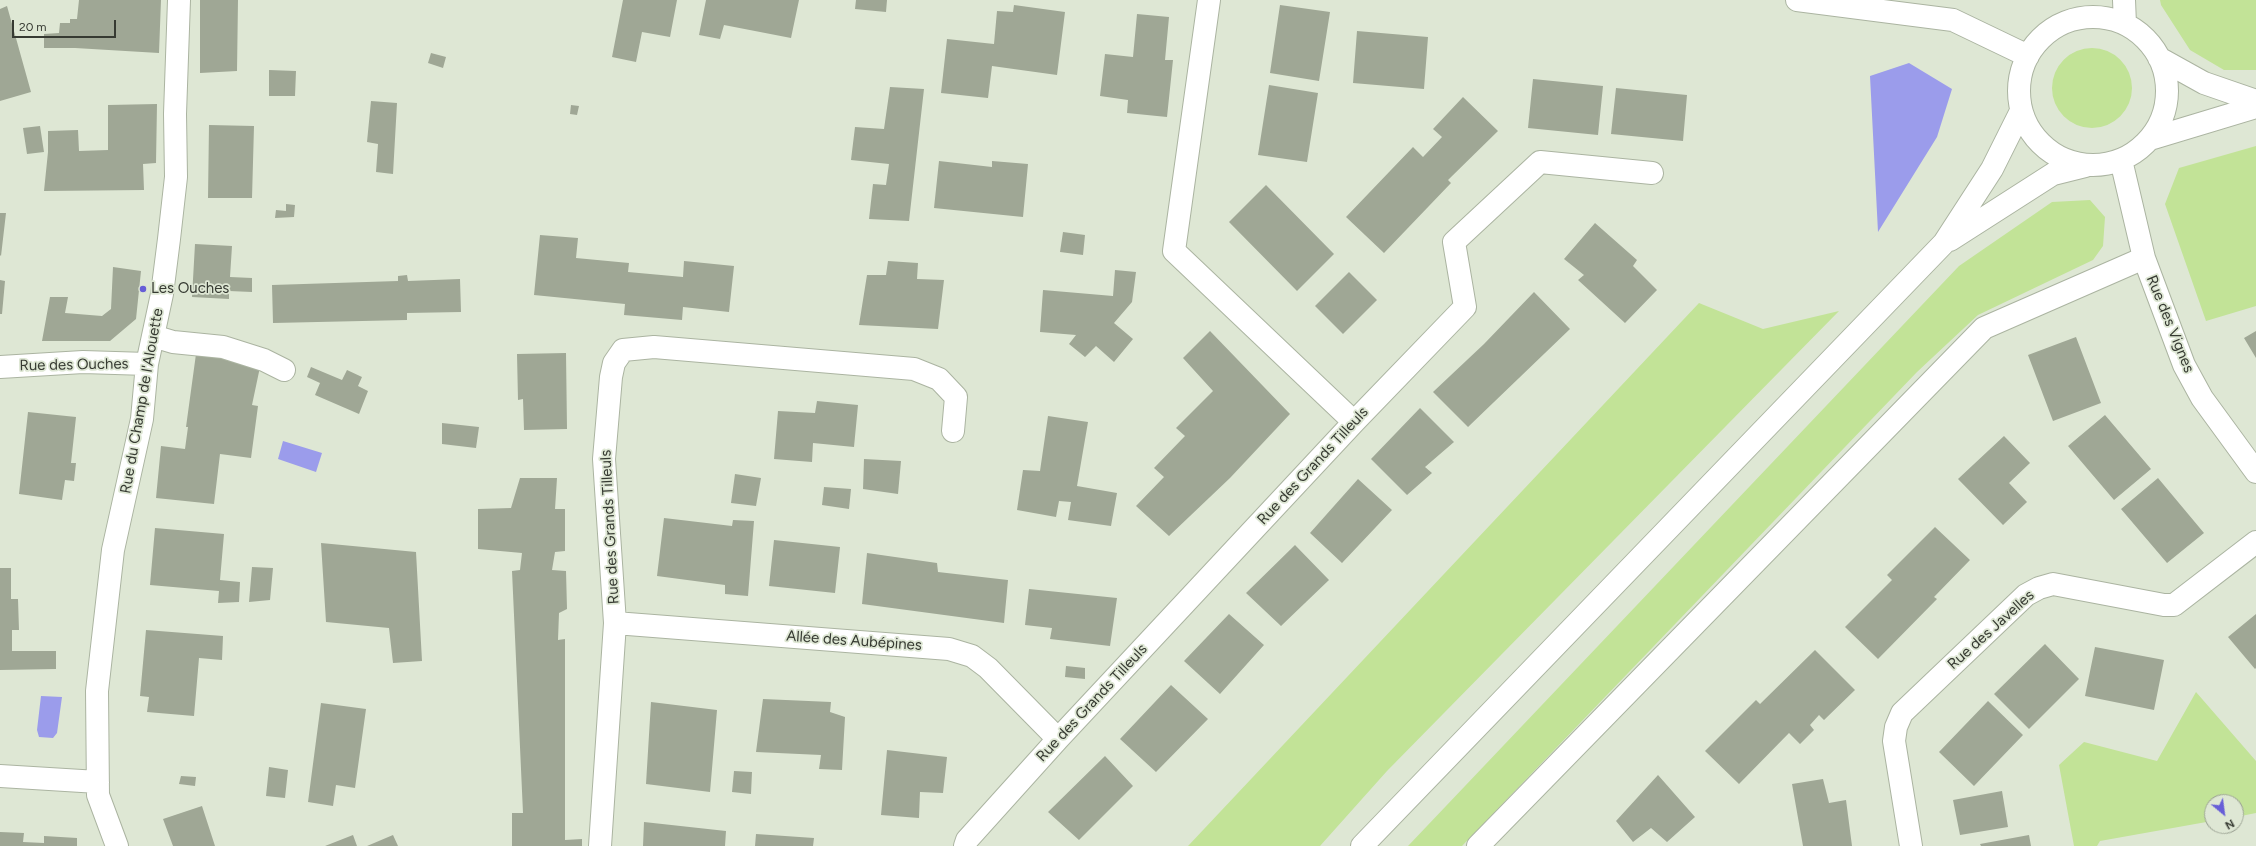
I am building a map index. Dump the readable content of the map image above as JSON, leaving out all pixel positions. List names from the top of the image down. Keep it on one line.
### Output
{"streets":{"street":["Rue des Vignes","Rue des Ouches","Rue du Champ de l'Alouette","Rue des Grands Tilleuls","Rue des Javelles","Allée des Aubépines"]},"crossings":[["Rue des Ouches","Rue du Champ de l'Alouette"],["Rue des Grands Tilleuls","Allée des Aubépines"]],"places":["Les Ouches"],"scale_bar":"20 m","north":"bottom right"}
